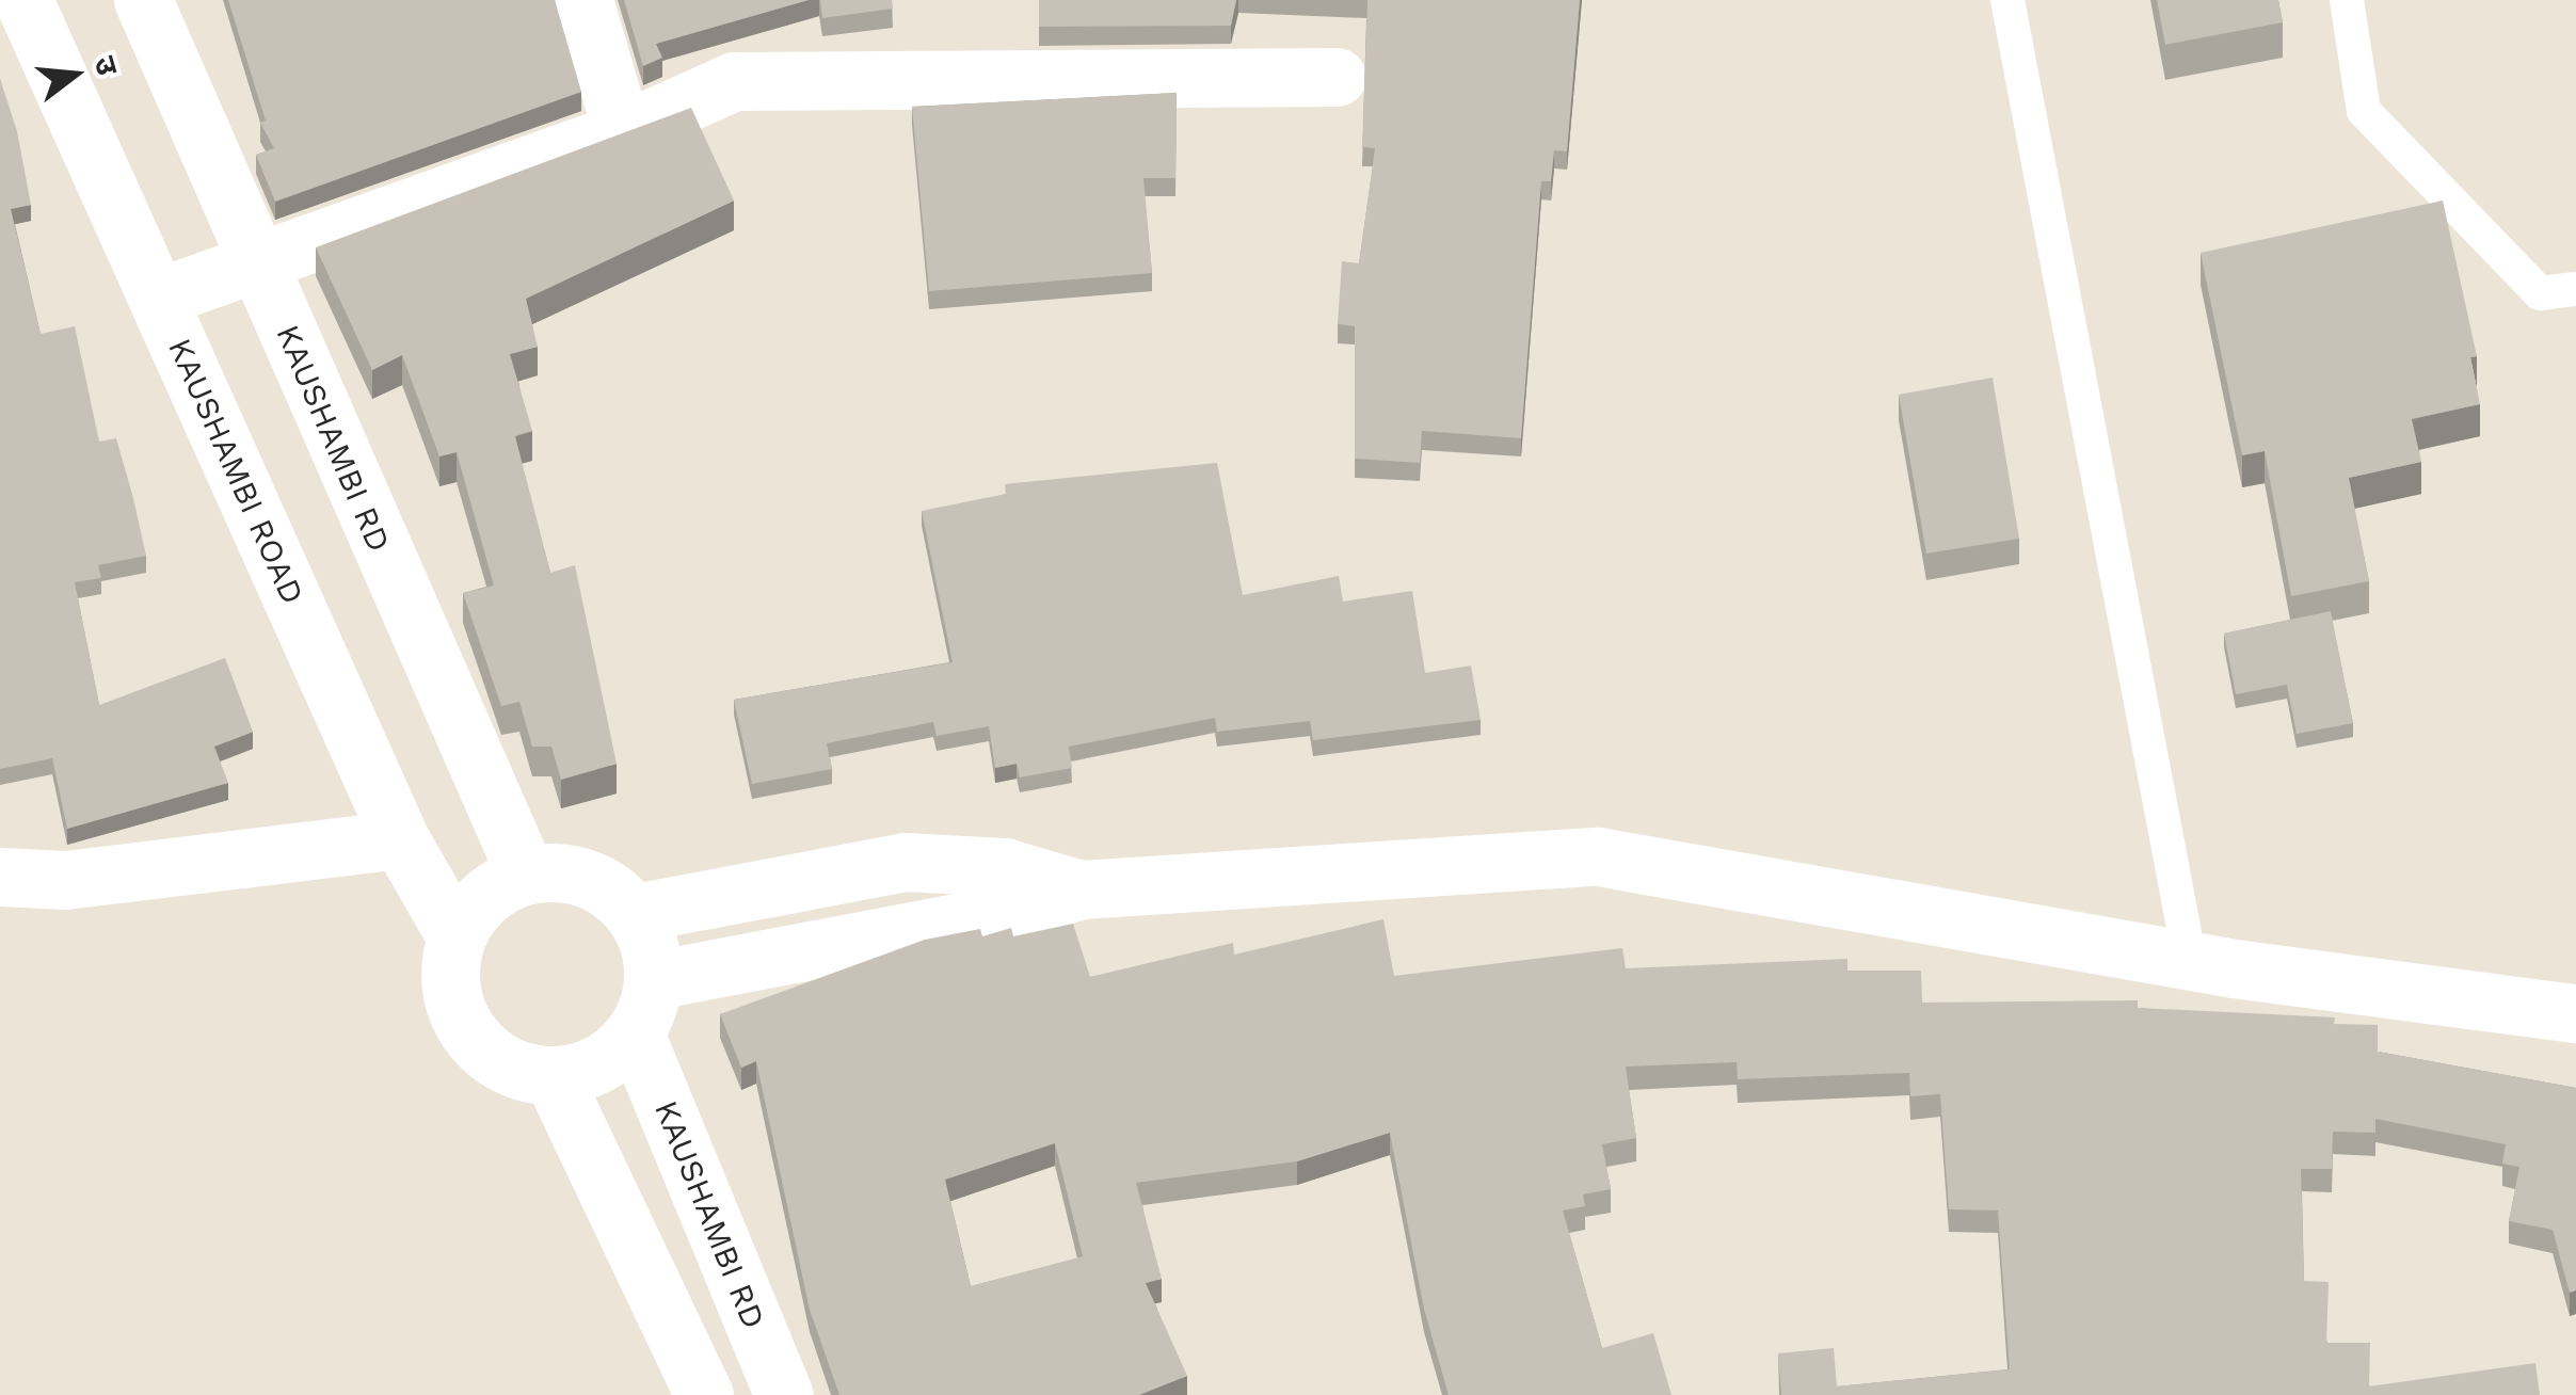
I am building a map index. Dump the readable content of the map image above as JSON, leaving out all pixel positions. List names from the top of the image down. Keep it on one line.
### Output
{"streets":{"main road":["KAUSHAMBI RD","KAUSHAMBI ROAD"]},"crossings":[["KAUSHAMBI RD","KAUSHAMBI ROAD"]],"north":"right"}
